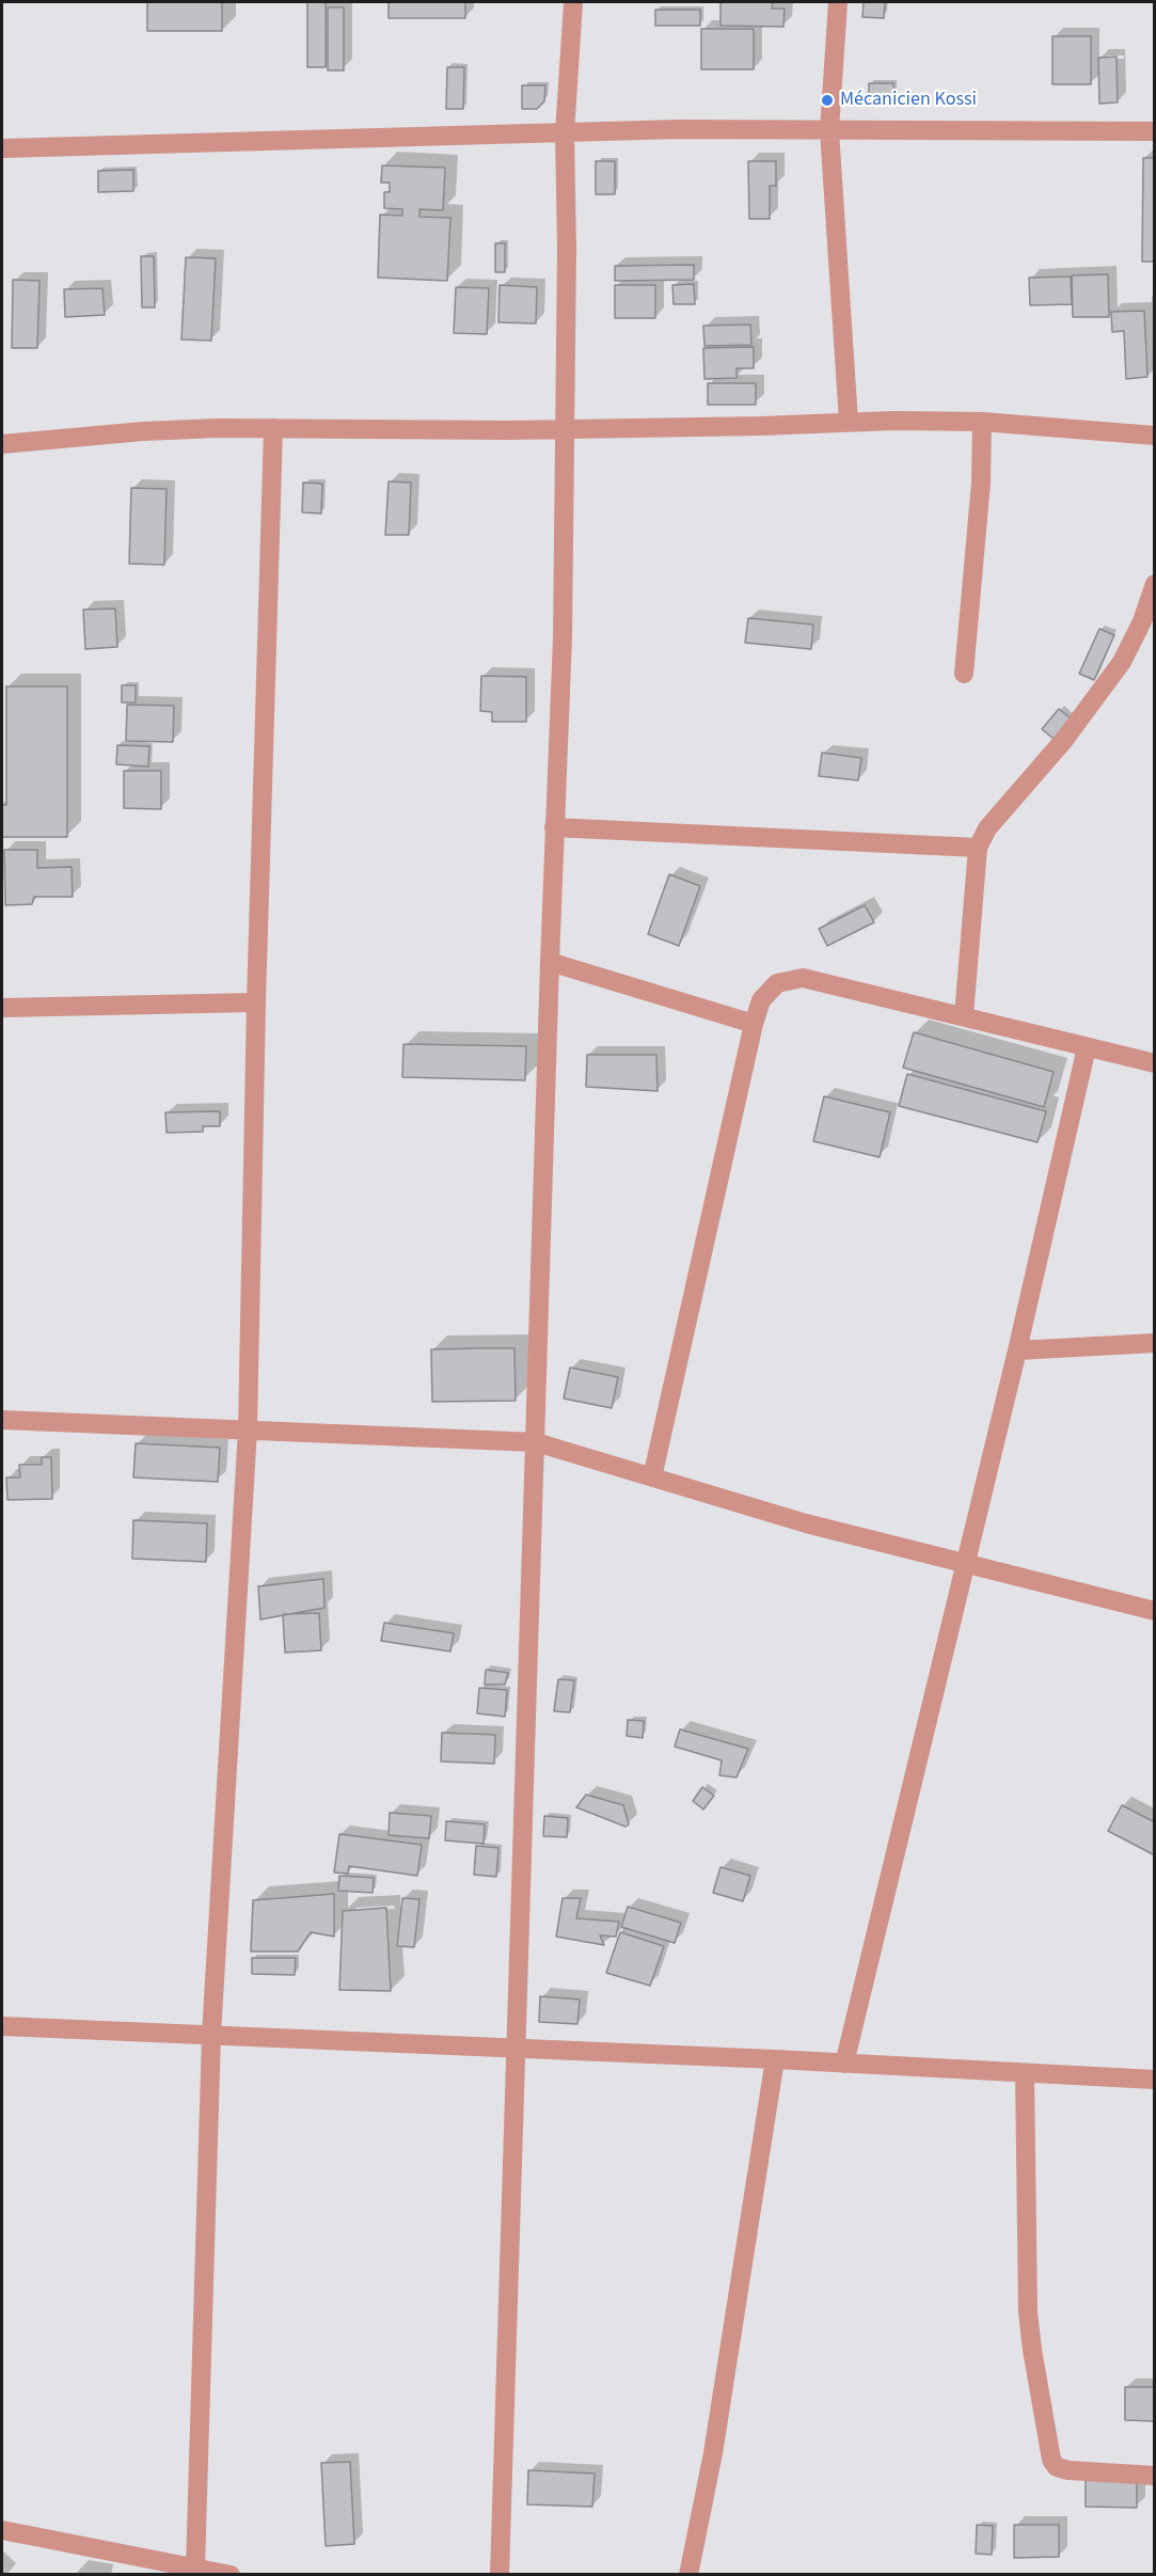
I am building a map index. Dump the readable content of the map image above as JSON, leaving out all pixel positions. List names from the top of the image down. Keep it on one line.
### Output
{"places":["Mécanicien Kossi"]}
